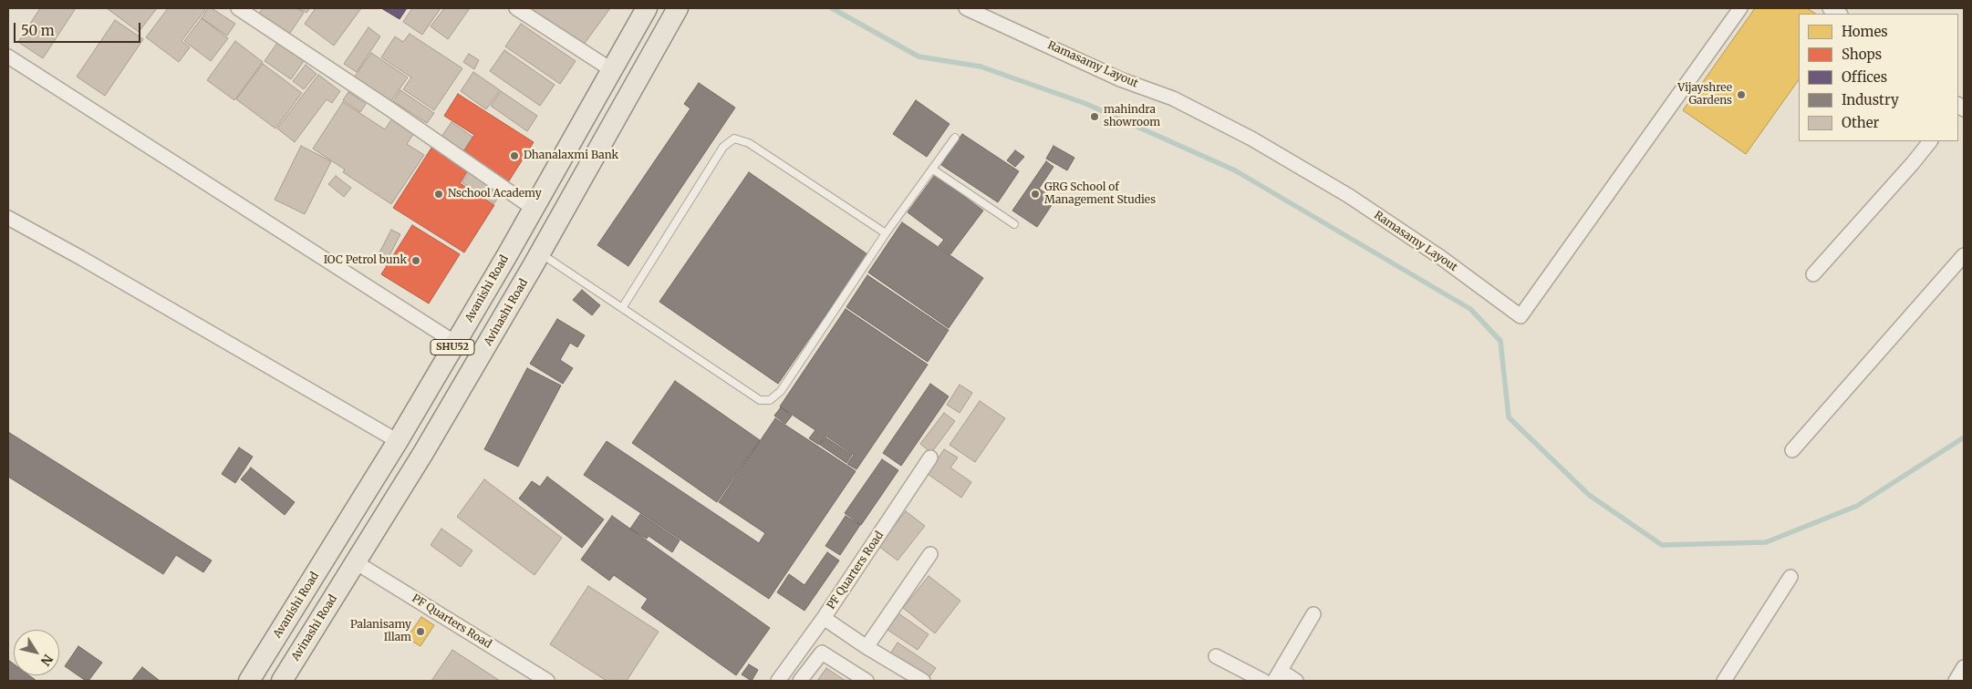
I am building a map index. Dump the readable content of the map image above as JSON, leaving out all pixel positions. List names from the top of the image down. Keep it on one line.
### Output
{"streets":{"main road":["Avanishi Road","Avinashi Road","SHU52"],"street":["Ramasamy Layout","PF Quarters Road"]},"crossings":[["Avinashi Road","PF Quarters Road"]],"places":["Vijayshree Gardens","mahindra showroom","Dhanalaxmi Bank","Nschool Academy","GRG School of Management Studies","IOC Petrol bunk","Palanisamy Illam"],"legend":["Homes","Shops","Offices","Industry","Other"],"scale_bar":"50 m","north":"bottom right"}
